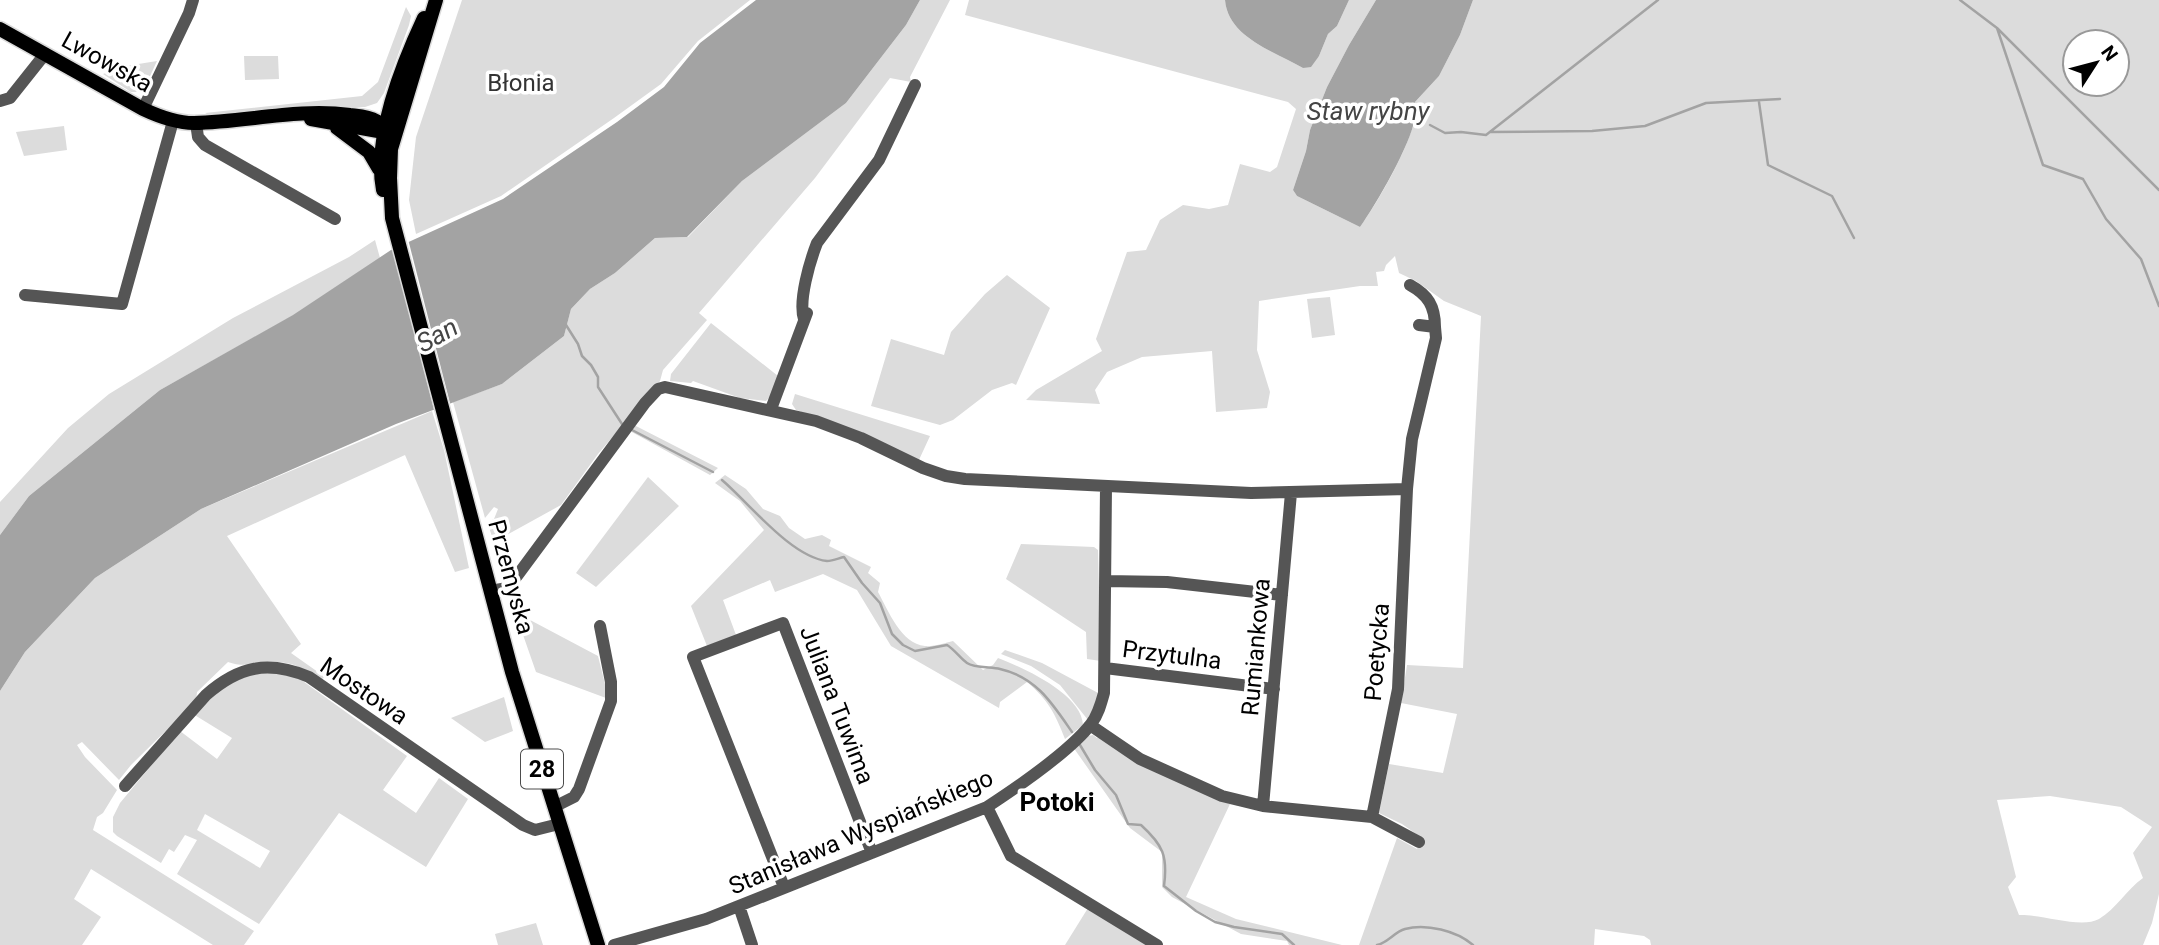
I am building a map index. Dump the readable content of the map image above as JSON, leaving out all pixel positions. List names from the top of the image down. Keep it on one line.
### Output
{"streets":{"main road":["Lwowska","Przemyska","28"],"street":["Rumiankowa","Poetycka","Przytulna","Mostowa","Juliana Tuwima","Stanisława Wyspiańskiego"]},"crossings":[["Lwowska","Przemyska"],["Lwowska","28"],["Przemyska","Mostowa"],["Przemyska","28"],["Rumiankowa","Przytulna"],["Przytulna","Stanisława Wyspiańskiego"],["Juliana Tuwima","Stanisława Wyspiańskiego"]],"districts":["Potoki"],"water":["Staw rybny","San"],"parks":["Błonia"],"north":"top right"}
